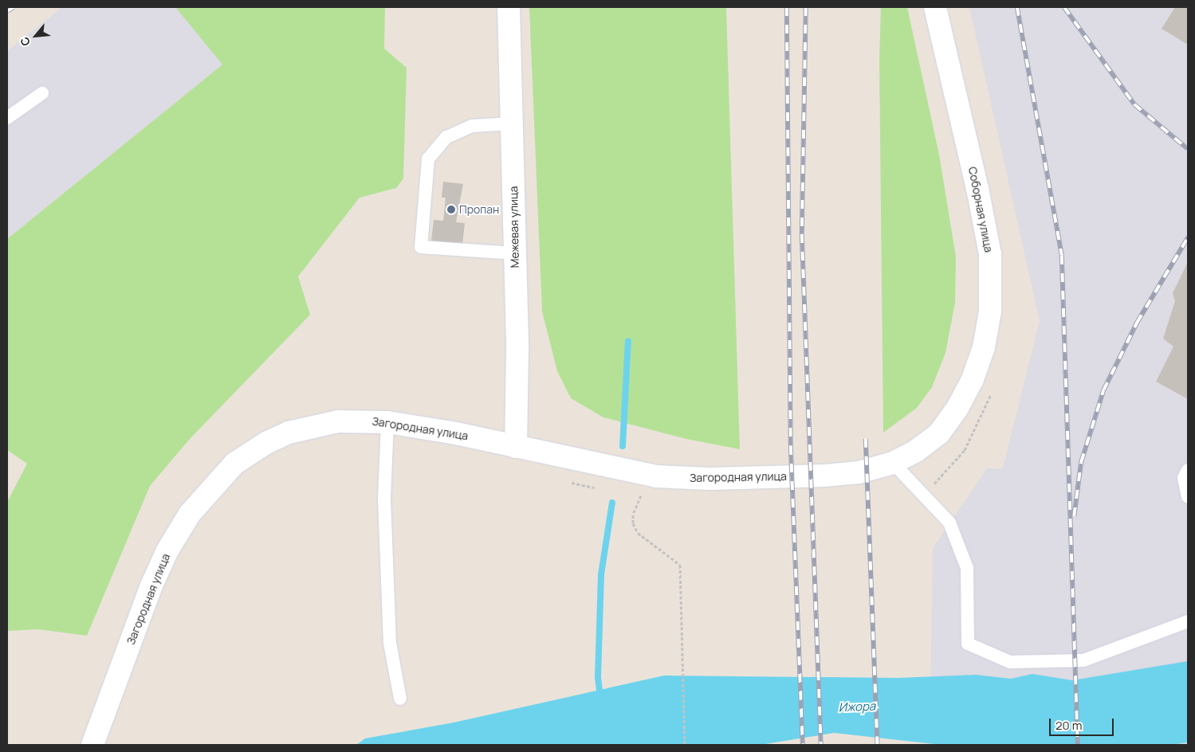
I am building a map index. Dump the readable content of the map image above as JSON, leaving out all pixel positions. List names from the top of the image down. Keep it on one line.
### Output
{"streets":{"main road":["Соборная улица","Межевая улица","Загородная улица"]},"crossings":[["Соборная улица","Загородная улица"],["Межевая улица","Загородная улица"]],"water":["Ижора"],"places":["Пропан"],"scale_bar":"20 m","north":"bottom left"}
